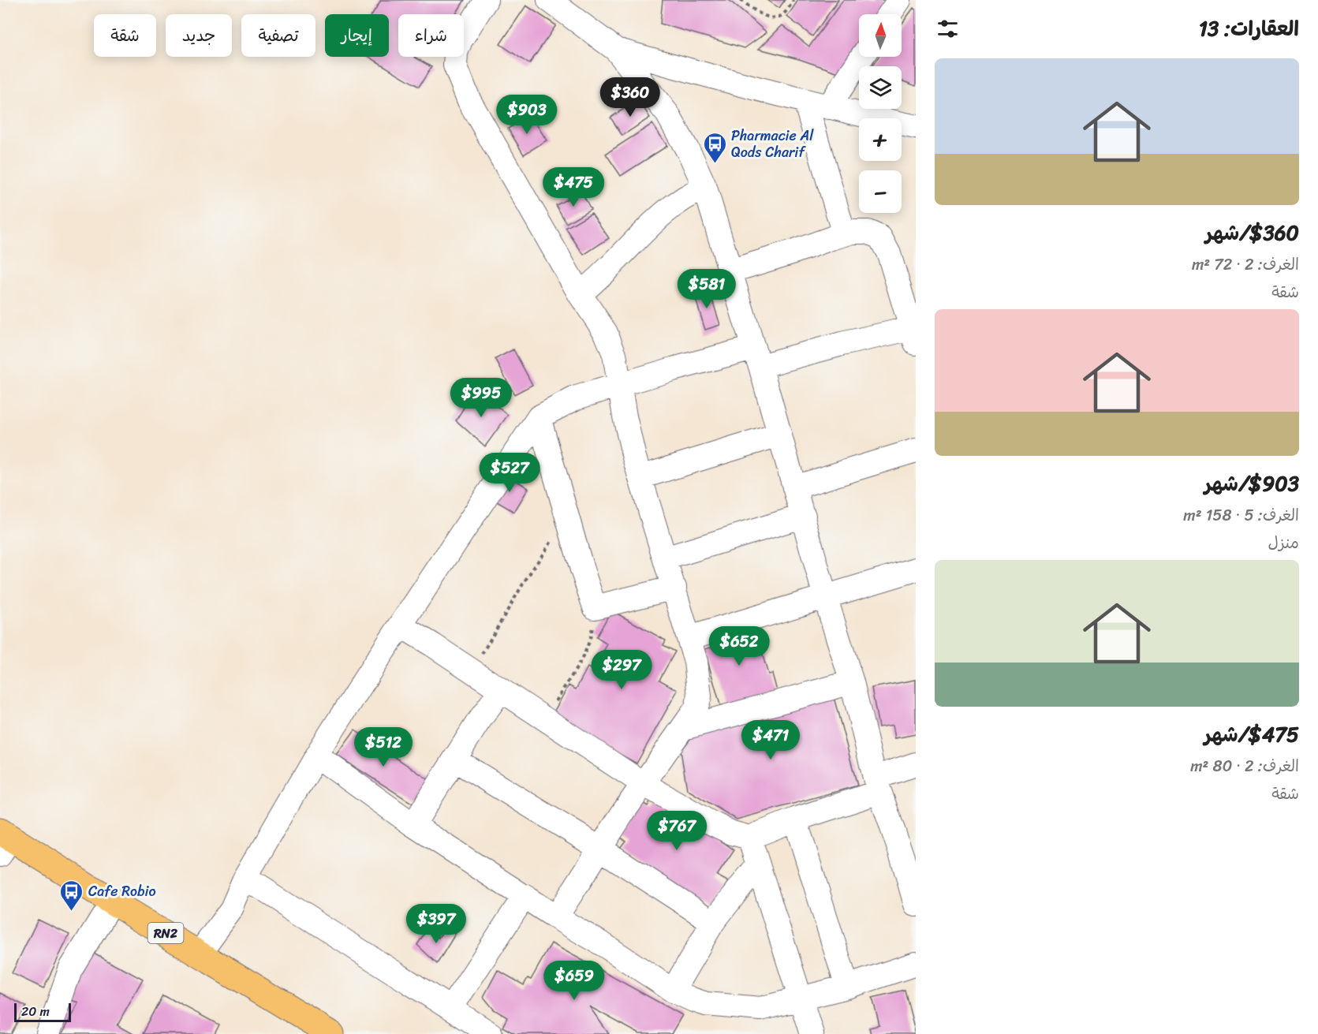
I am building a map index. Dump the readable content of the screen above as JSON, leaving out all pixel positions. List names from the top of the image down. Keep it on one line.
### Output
{"streets":{"highway":["RN2"]},"places":{"bus stop":["Pharmacie Al Qods Charif","Cafe Robio"]},"scale_bar":"20 m","north":"top","page":{"heading":"العقارات: 13","map_buttons":["+","−"],"chip":["شراء","إيجار","تصفية","جديد","شقة"],"list":[{"name":"$360/شهر","note":"الغرف: 2 · 72 m² · شقة"},{"name":"$903/شهر","note":"الغرف: 5 · 158 m² · منزل"},{"name":"$475/شهر","note":"الغرف: 2 · 80 m² · شقة"}],"price":["$360","$903","$475","$581","$995","$527","$652","$297","$471","$512","$767","$397","$659"],"scale":"20 m"}}
